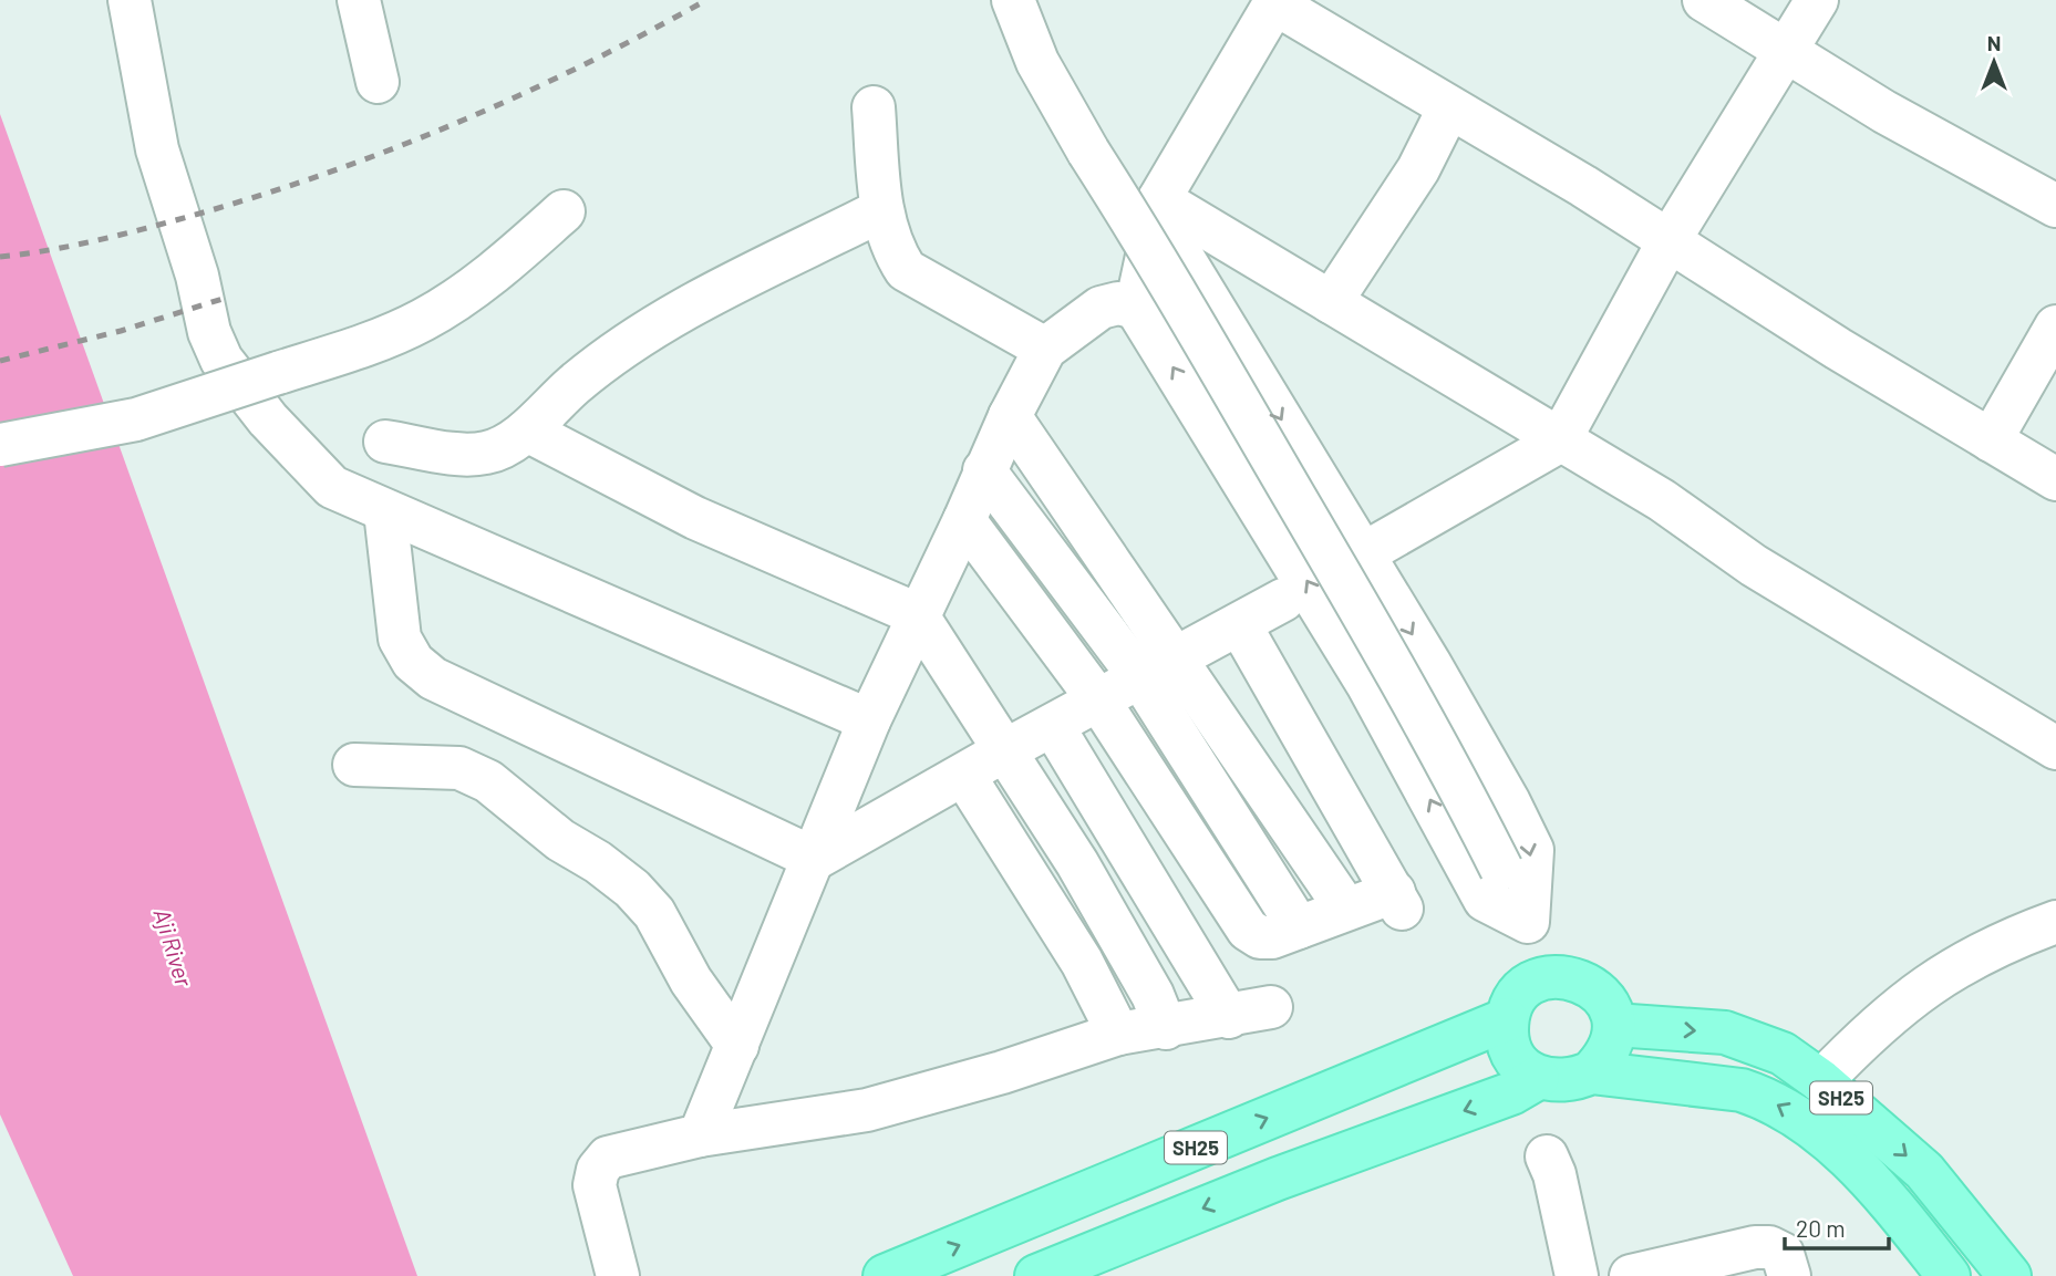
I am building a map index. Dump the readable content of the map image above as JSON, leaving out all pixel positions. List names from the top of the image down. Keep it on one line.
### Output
{"streets":{"main road":["SH25"]},"water":["Aji River"],"scale_bar":"20 m","north":"top"}
